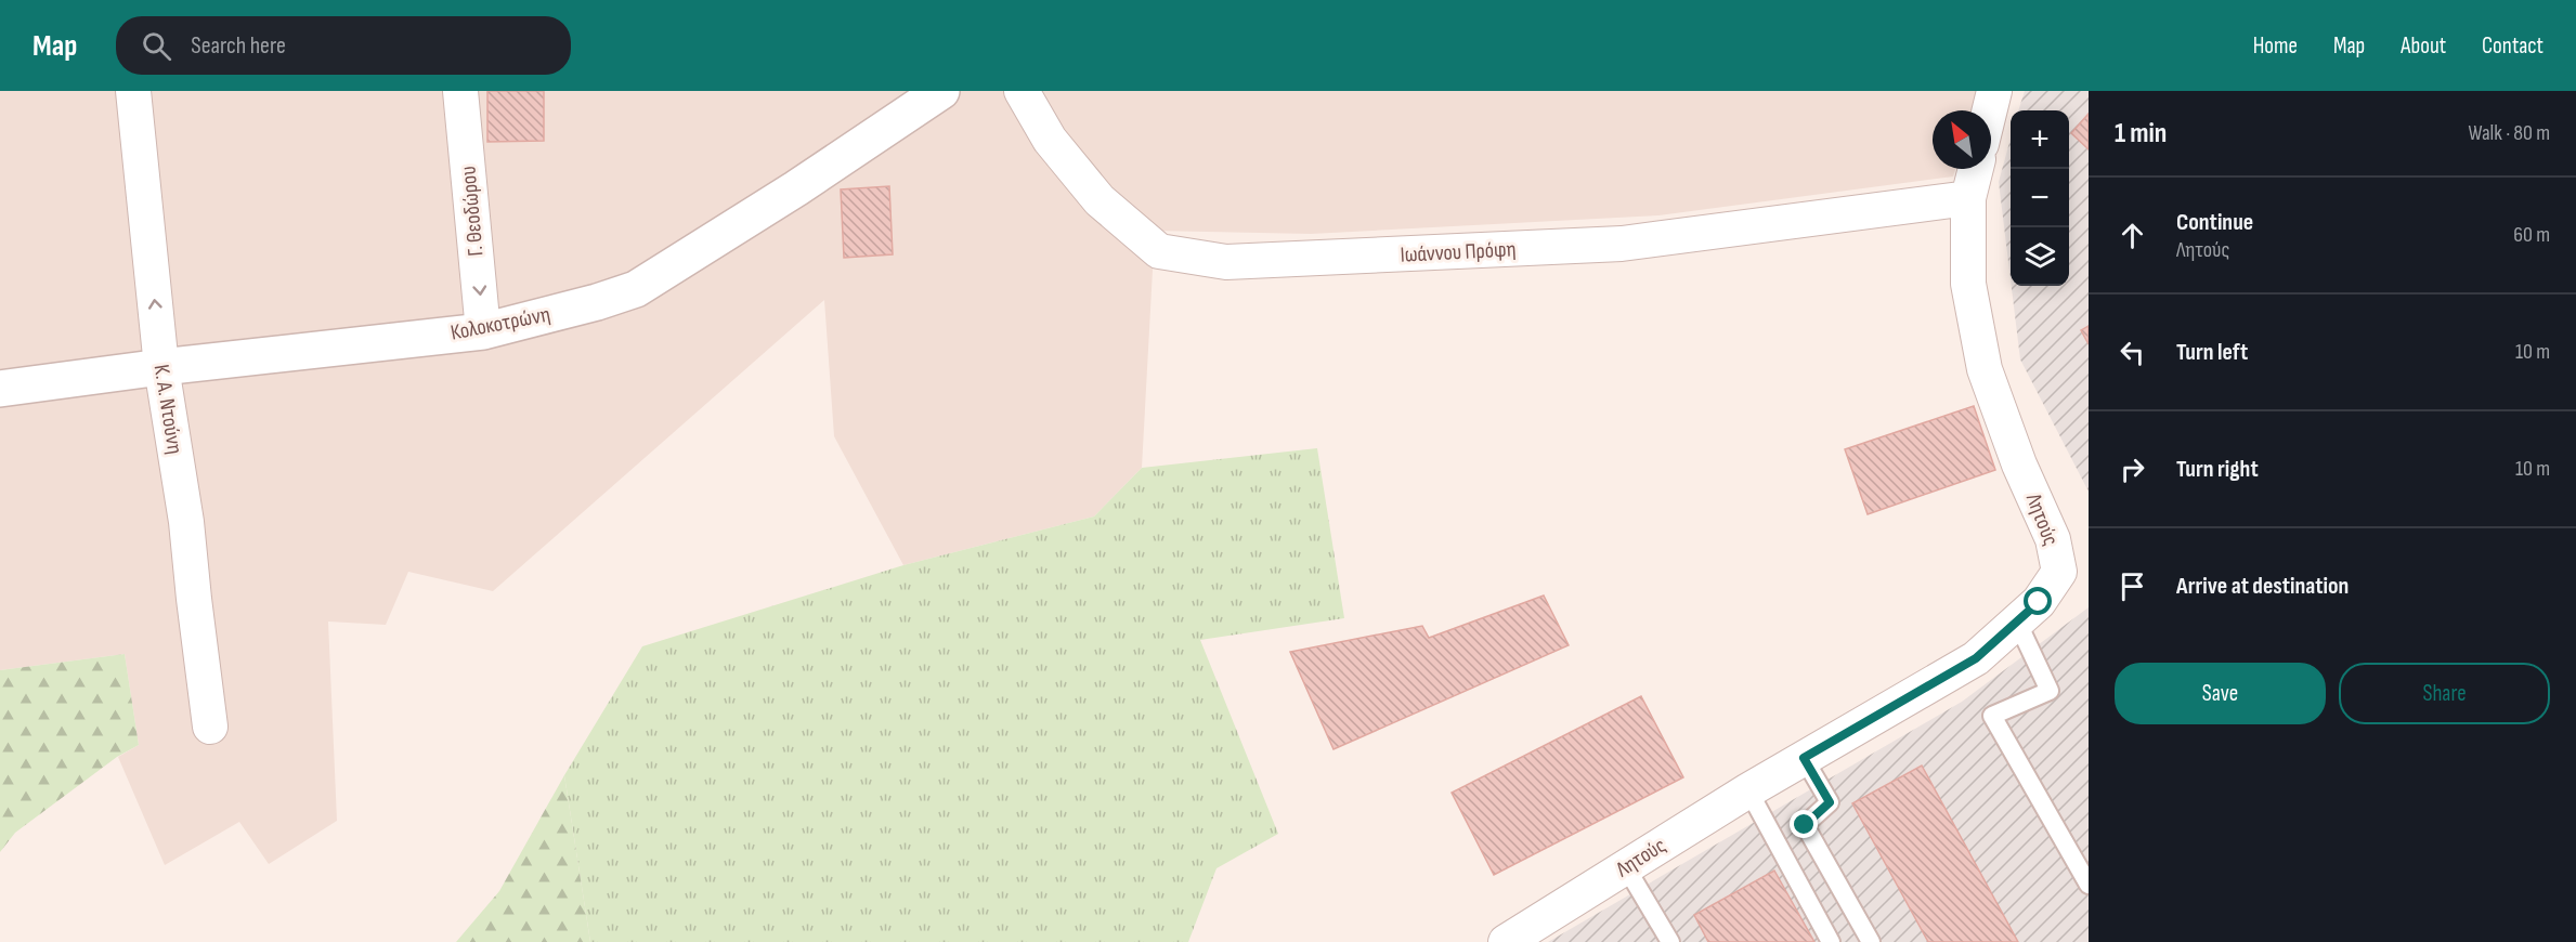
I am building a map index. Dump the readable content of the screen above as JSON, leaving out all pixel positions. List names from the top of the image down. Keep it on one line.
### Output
{"streets":{"street":["Γ. Θεοδώρου","Ιωάννου Πρόφη","Κολοκοτρώνη","Κ. Α. Ντούνη","Λητούς"]},"crossings":[["Γ. Θεοδώρου","Κολοκοτρώνη"],["Ιωάννου Πρόφη","Λητούς"],["Κολοκοτρώνη","Κ. Α. Ντούνη"]],"one_way":["Γ. Θεοδώρου","Κ. Α. Ντούνη"],"north":"top left","page":{"header":"Map","search":"Search here","nav":["Home","Map","About","Contact"],"heading":["1 min","Walk · 80 m"],"map_buttons":["+","−"],"list":[["Continue","Λητούς","60 m"],["Turn left","10 m"],["Turn right","10 m"],"Arrive at destination"],"buttons":["Save","Share"]}}
